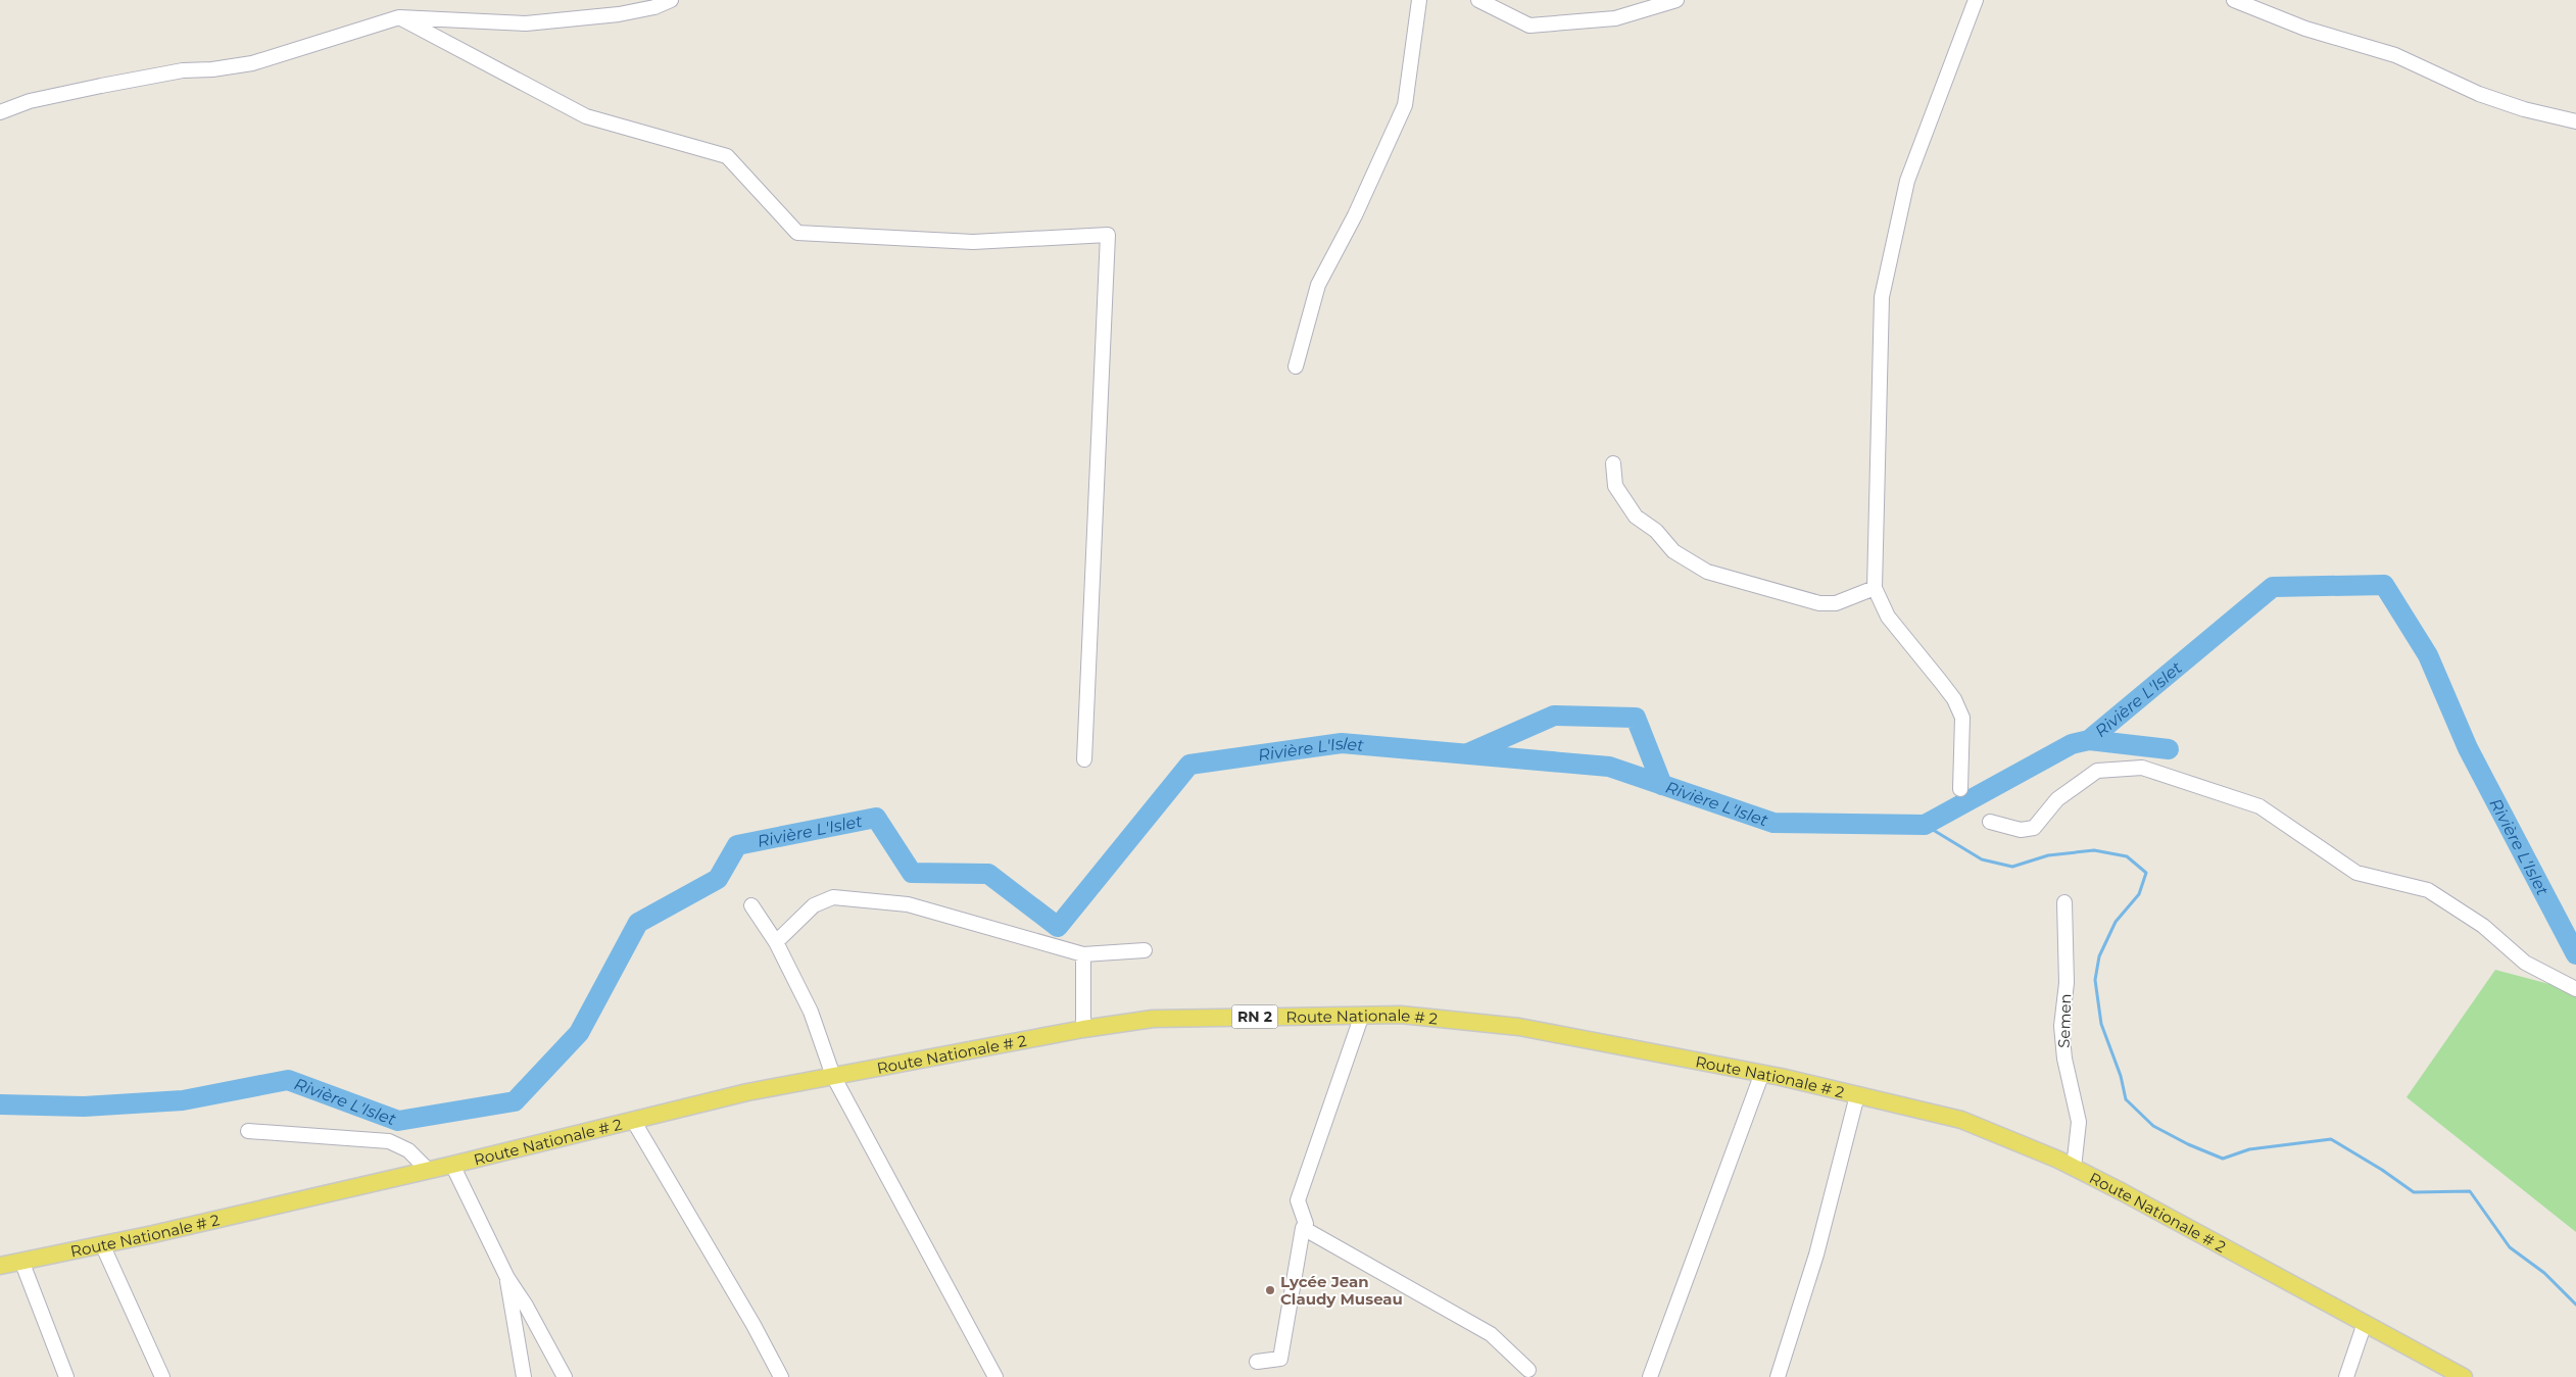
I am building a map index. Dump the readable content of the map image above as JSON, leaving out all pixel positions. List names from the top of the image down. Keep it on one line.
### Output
{"streets":{"main road":["RN 2","Route Nationale # 2"],"street":["Semen"]},"crossings":[["Route Nationale # 2","Semen"]],"water":["Rivière L'Islet"],"places":["Lycée Jean Claudy Museau"]}
